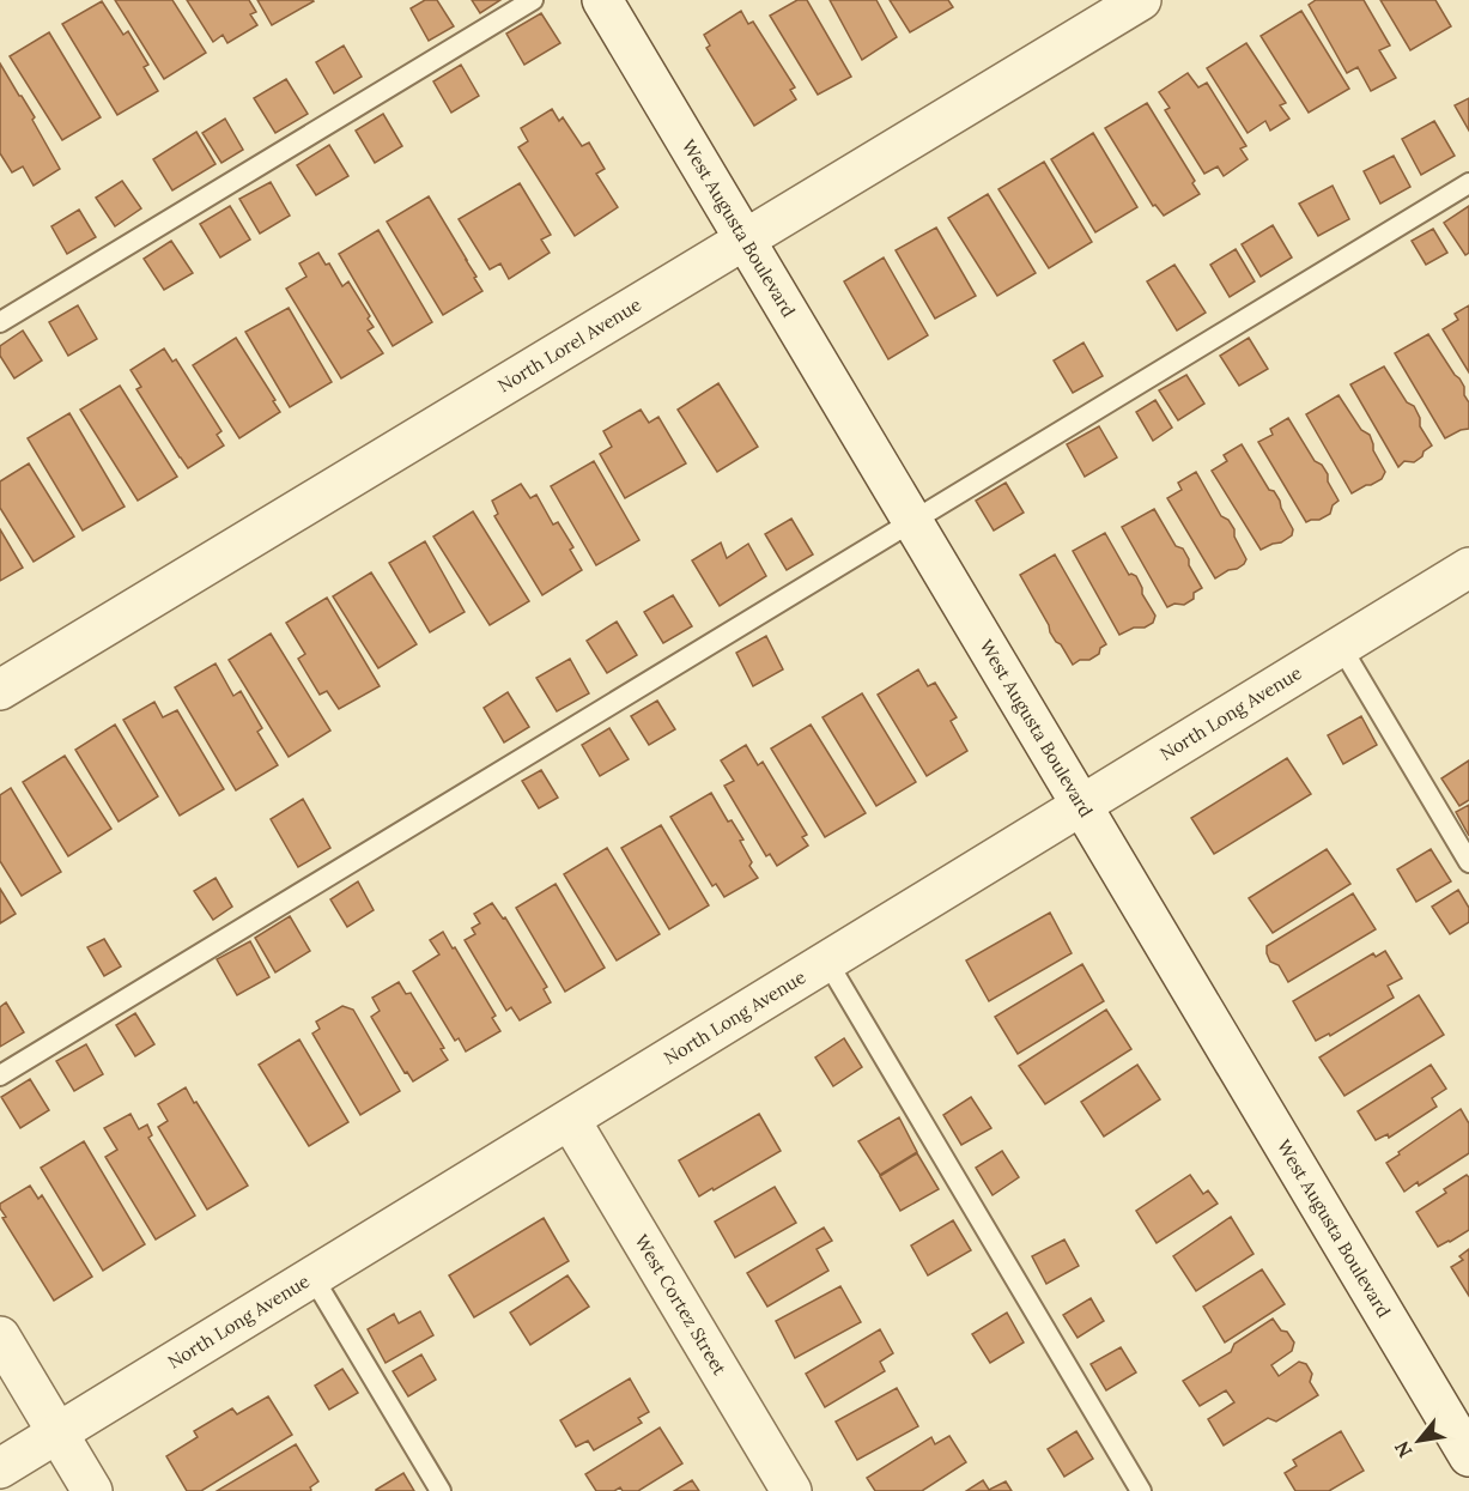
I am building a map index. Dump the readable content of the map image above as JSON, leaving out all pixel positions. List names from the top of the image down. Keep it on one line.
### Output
{"streets":{"street":["West Augusta Boulevard","North Lorel Avenue","North Long Avenue","West Cortez Street"]},"crossings":[["West Augusta Boulevard","North Lorel Avenue"],["West Augusta Boulevard","North Long Avenue"],["North Long Avenue","West Cortez Street"]],"north":"bottom left"}
